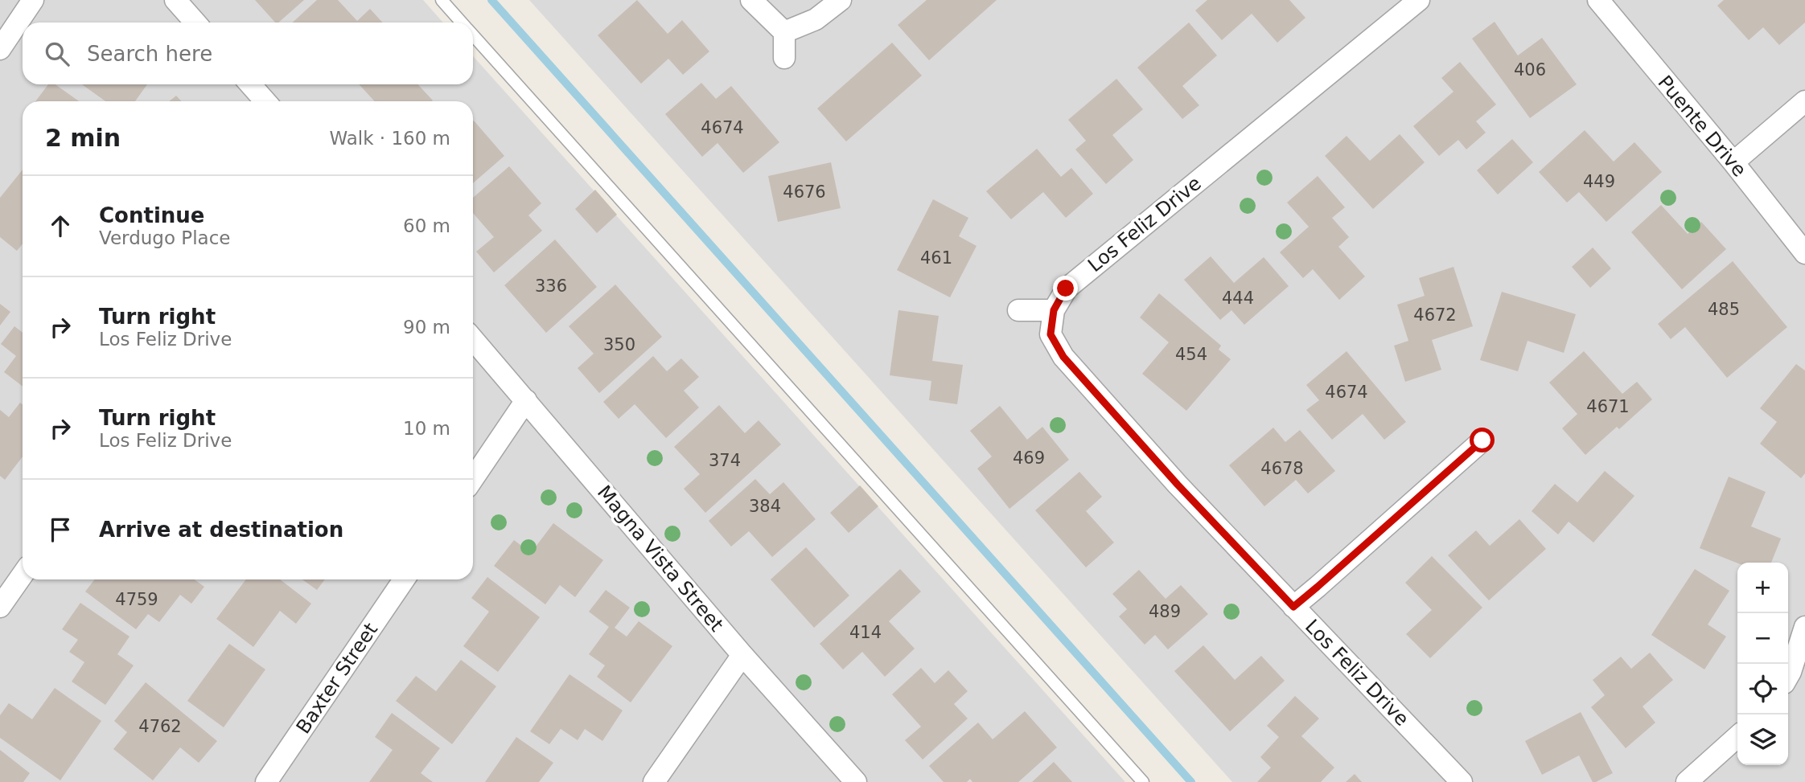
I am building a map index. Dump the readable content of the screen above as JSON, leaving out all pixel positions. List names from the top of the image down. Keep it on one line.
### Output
{"streets":{"street":["Puente Drive","Los Feliz Drive","Magna Vista Street","Baxter Street"]},"house_numbers":["406","4674","449","4676","461","336","444","485","4672","350","454","4674","4671","469","374","4678","384","4759","489","414","4762"],"page":{"search":"Search here","heading":["2 min","Walk · 160 m"],"list":[["Continue","Verdugo Place","60 m"],["Turn right","Los Feliz Drive","90 m"],["Turn right","Los Feliz Drive","10 m"],"Arrive at destination"],"map_buttons":["+","−"]}}
